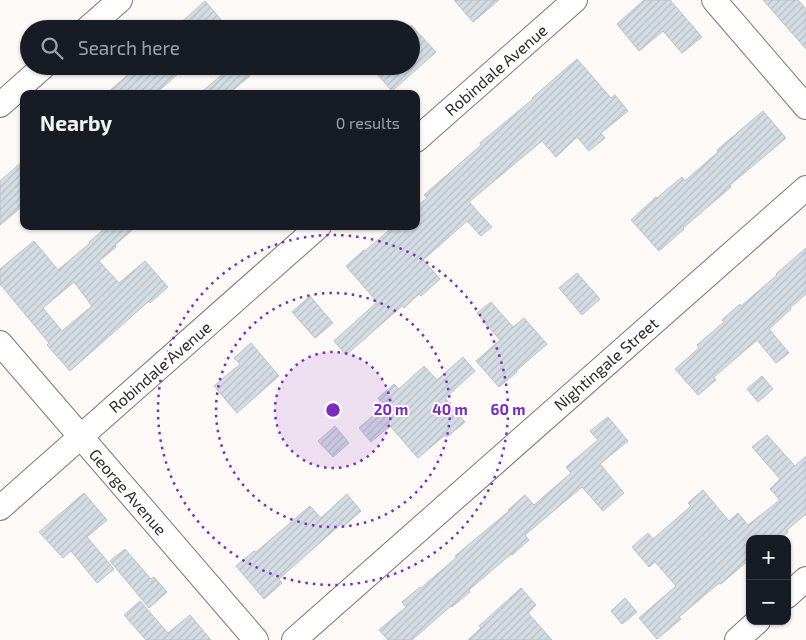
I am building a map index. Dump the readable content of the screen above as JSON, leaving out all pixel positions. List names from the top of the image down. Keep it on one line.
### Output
{"streets":{"street":["Robindale Avenue","Nightingale Street","George Avenue"]},"crossings":[["Robindale Avenue","George Avenue"]],"page":{"search":"Search here","heading":["Nearby","0 results"],"map_buttons":["+","−"]},"rings":["20 m","40 m","60 m"]}
